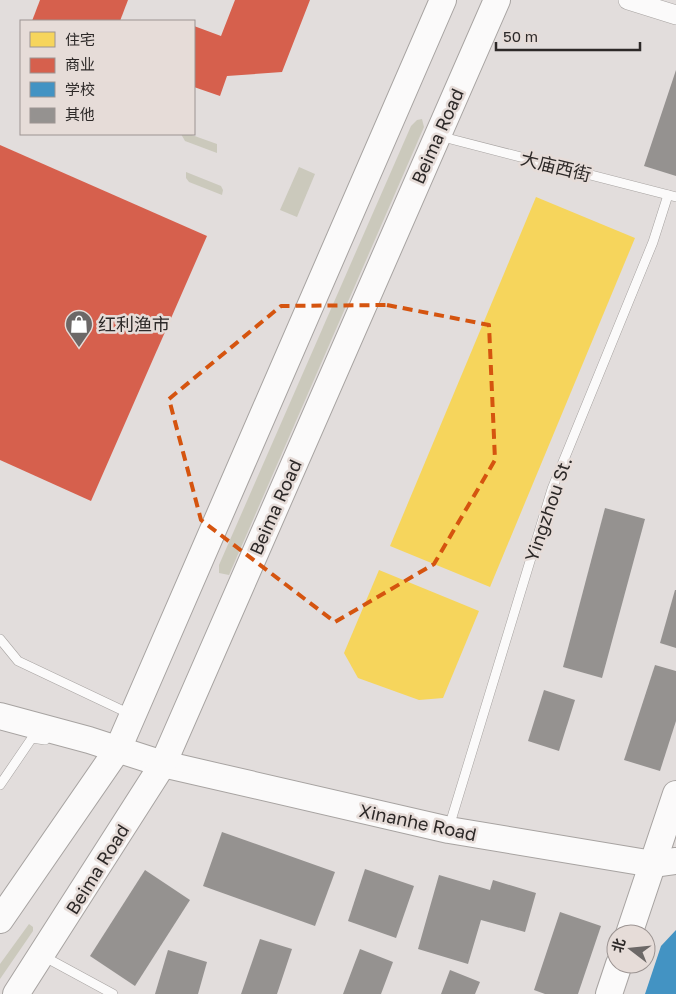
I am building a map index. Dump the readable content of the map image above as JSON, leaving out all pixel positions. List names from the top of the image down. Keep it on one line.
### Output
{"streets":{"main road":["Beima Road","Xinanhe Road"],"lane":["大庙西街","Yingzhou St."]},"crossings":[["Beima Road","大庙西街"],["Beima Road","Xinanhe Road"],["大庙西街","Yingzhou St."],["Yingzhou St.","Xinanhe Road"]],"places":{"shop":["红利渔市"]},"legend":["住宅","商业","学校","其他"],"scale_bar":"50 m","north":"left"}
